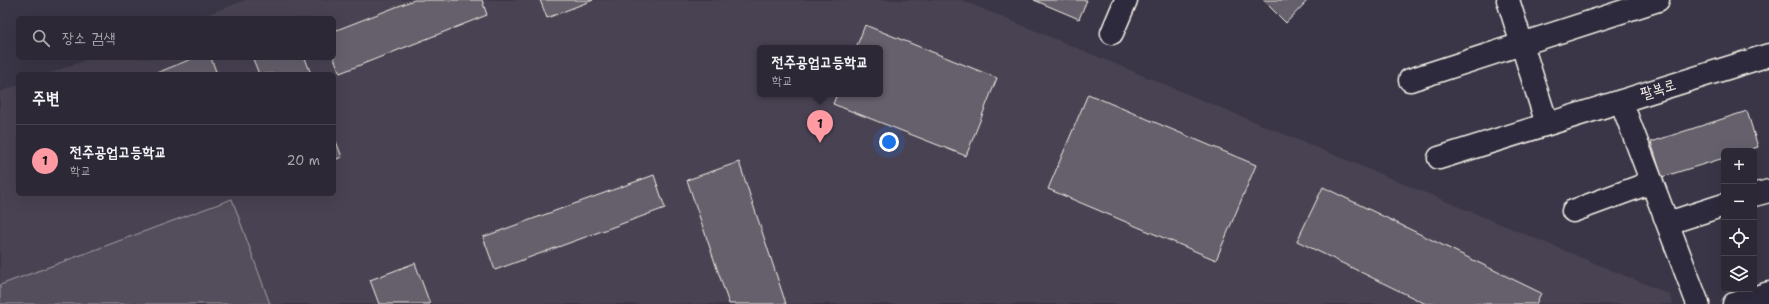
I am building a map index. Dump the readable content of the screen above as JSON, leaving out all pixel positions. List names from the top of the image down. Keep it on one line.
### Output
{"streets":{"lane":["팔복로"]},"page":{"search":"장소 검색","popup":["전주공업고등학교","학교"],"heading":"주변","pins":"1","list":[{"mark":"1","name":"전주공업고등학교","note":"학교","value":"20 m"}],"map_buttons":["+","−"]}}
